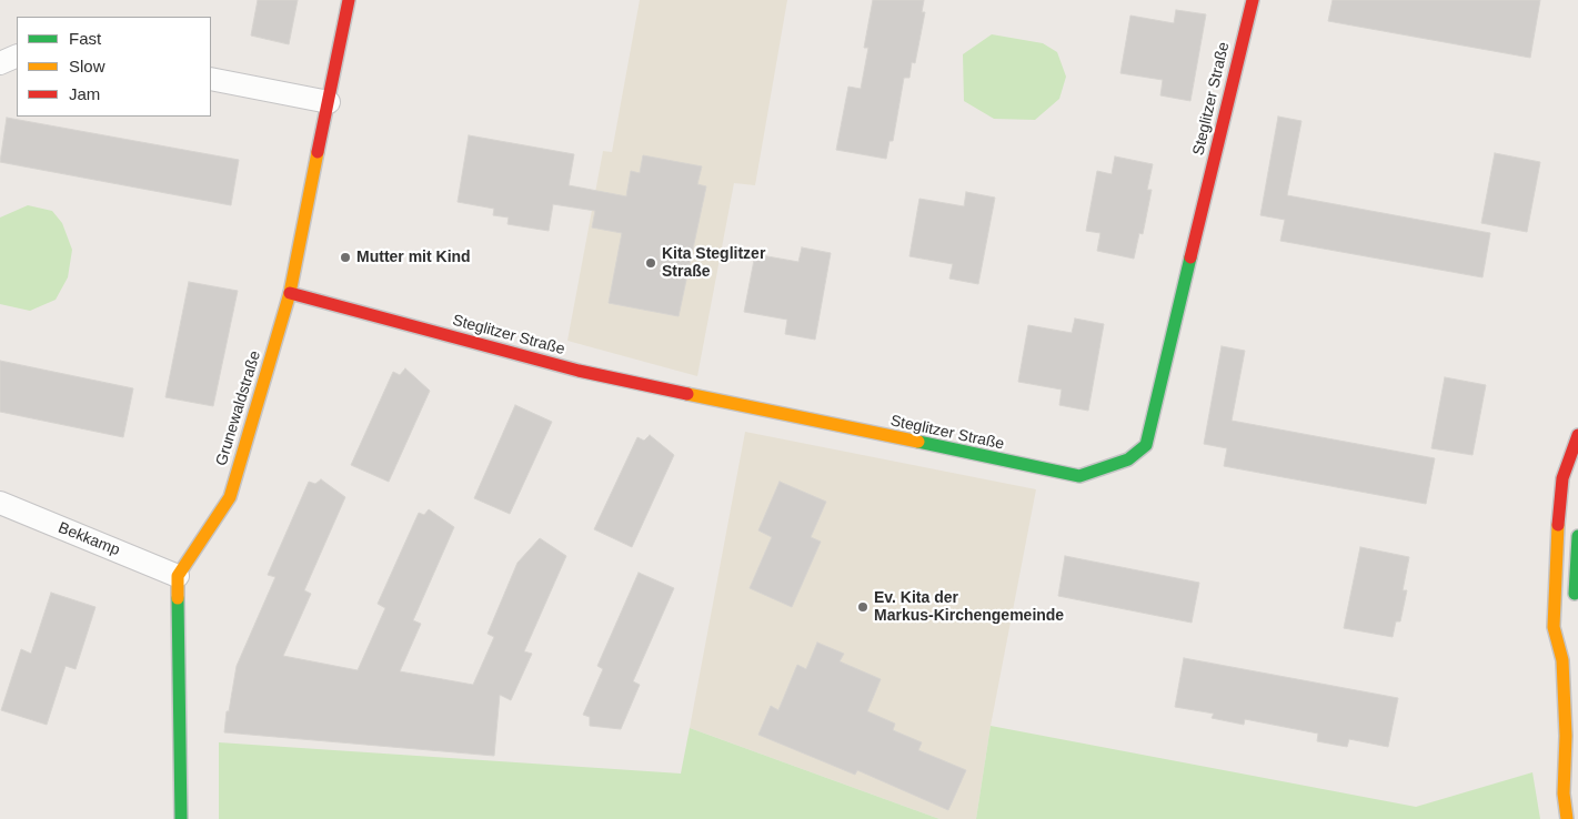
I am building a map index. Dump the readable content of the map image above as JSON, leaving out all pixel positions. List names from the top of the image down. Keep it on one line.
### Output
{"streets":{"street":["Steglitzer Straße","Grunewaldstraße","Bekkamp"]},"crossings":[["Steglitzer Straße","Grunewaldstraße"],["Grunewaldstraße","Bekkamp"]],"places":["Mutter mit Kind","Kita Steglitzer Straße","Ev. Kita der Markus-Kirchengemeinde"],"legend":["Fast","Slow","Jam"]}
